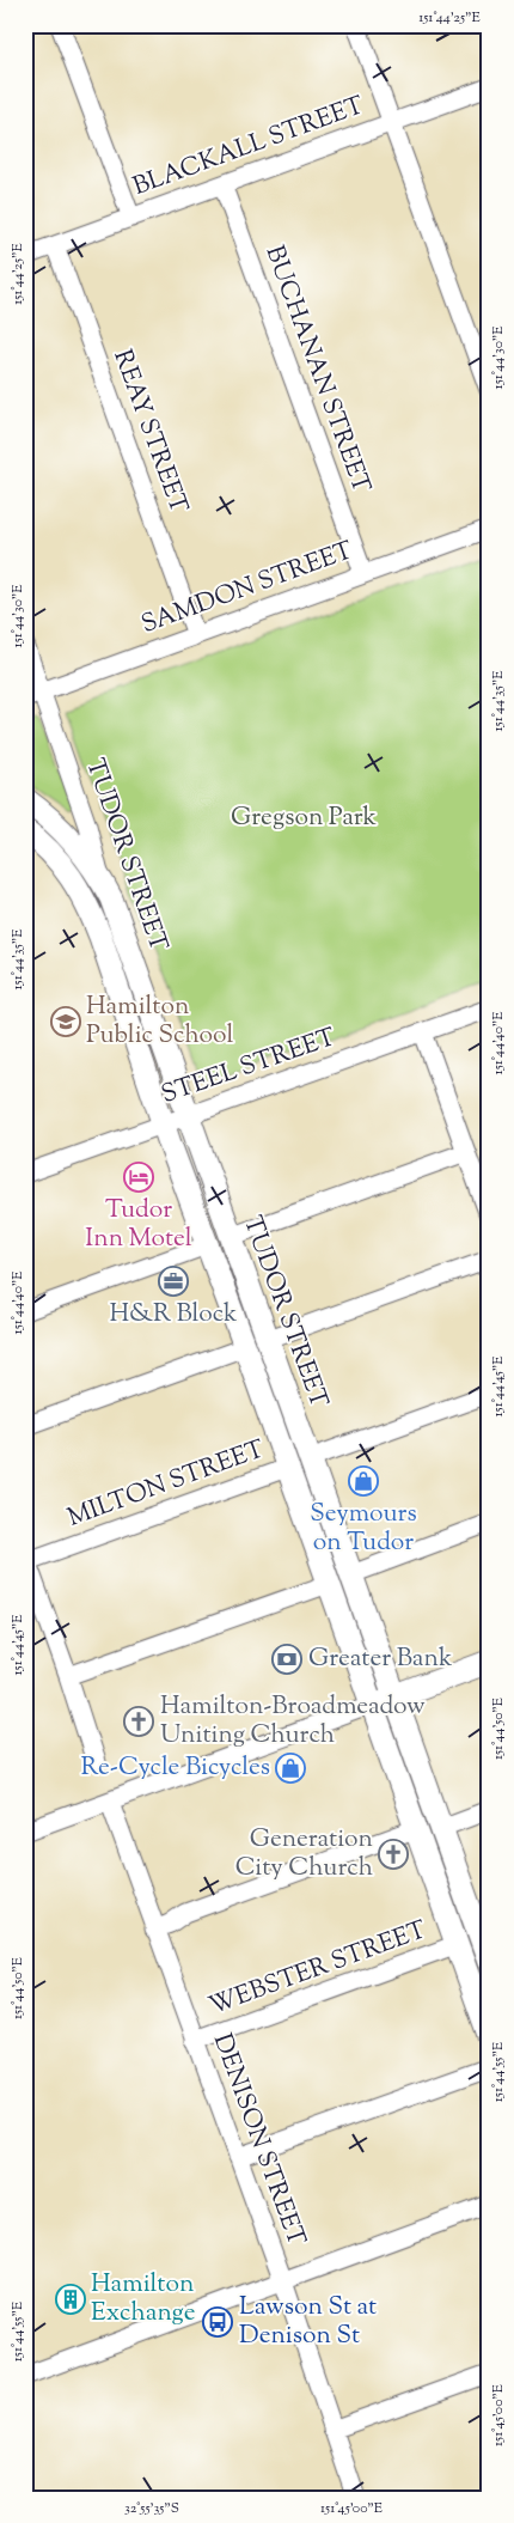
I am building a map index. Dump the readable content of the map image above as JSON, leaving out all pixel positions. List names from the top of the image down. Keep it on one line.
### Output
{"streets":{"main road":["TUDOR STREET"],"street":["BLACKALL STREET","BUCHANAN STREET","REAY STREET","SAMDON STREET","STEEL STREET","MILTON STREET","WEBSTER STREET","DENISON STREET"]},"crossings":[["BLACKALL STREET","BUCHANAN STREET"],["BLACKALL STREET","REAY STREET"],["BUCHANAN STREET","SAMDON STREET"],["REAY STREET","SAMDON STREET"],["SAMDON STREET","TUDOR STREET"],["TUDOR STREET","STEEL STREET"],["TUDOR STREET","MILTON STREET"],["TUDOR STREET","WEBSTER STREET"],["WEBSTER STREET","DENISON STREET"]],"parks":["Gregson Park"],"places":{"school or university":["Hamilton Public School"],"hotel":["Tudor Inn Motel"],"office":["H&R Block"],"shop":["Seymours on Tudor","Re-Cycle Bicycles"],"bank":["Greater Bank"],"church":["Hamilton-Broadmeadow Uniting Church","Generation City Church"],"building":["Hamilton Exchange"],"bus stop":["Lawson St at Denison St"]},"coordinates":["151°44'25\"E","151°44'30\"E","151°44'35\"E","151°44'40\"E","151°44'45\"E","151°44'50\"E","151°44'55\"E","151°45'00\"E","32°55'35\"S"]}
